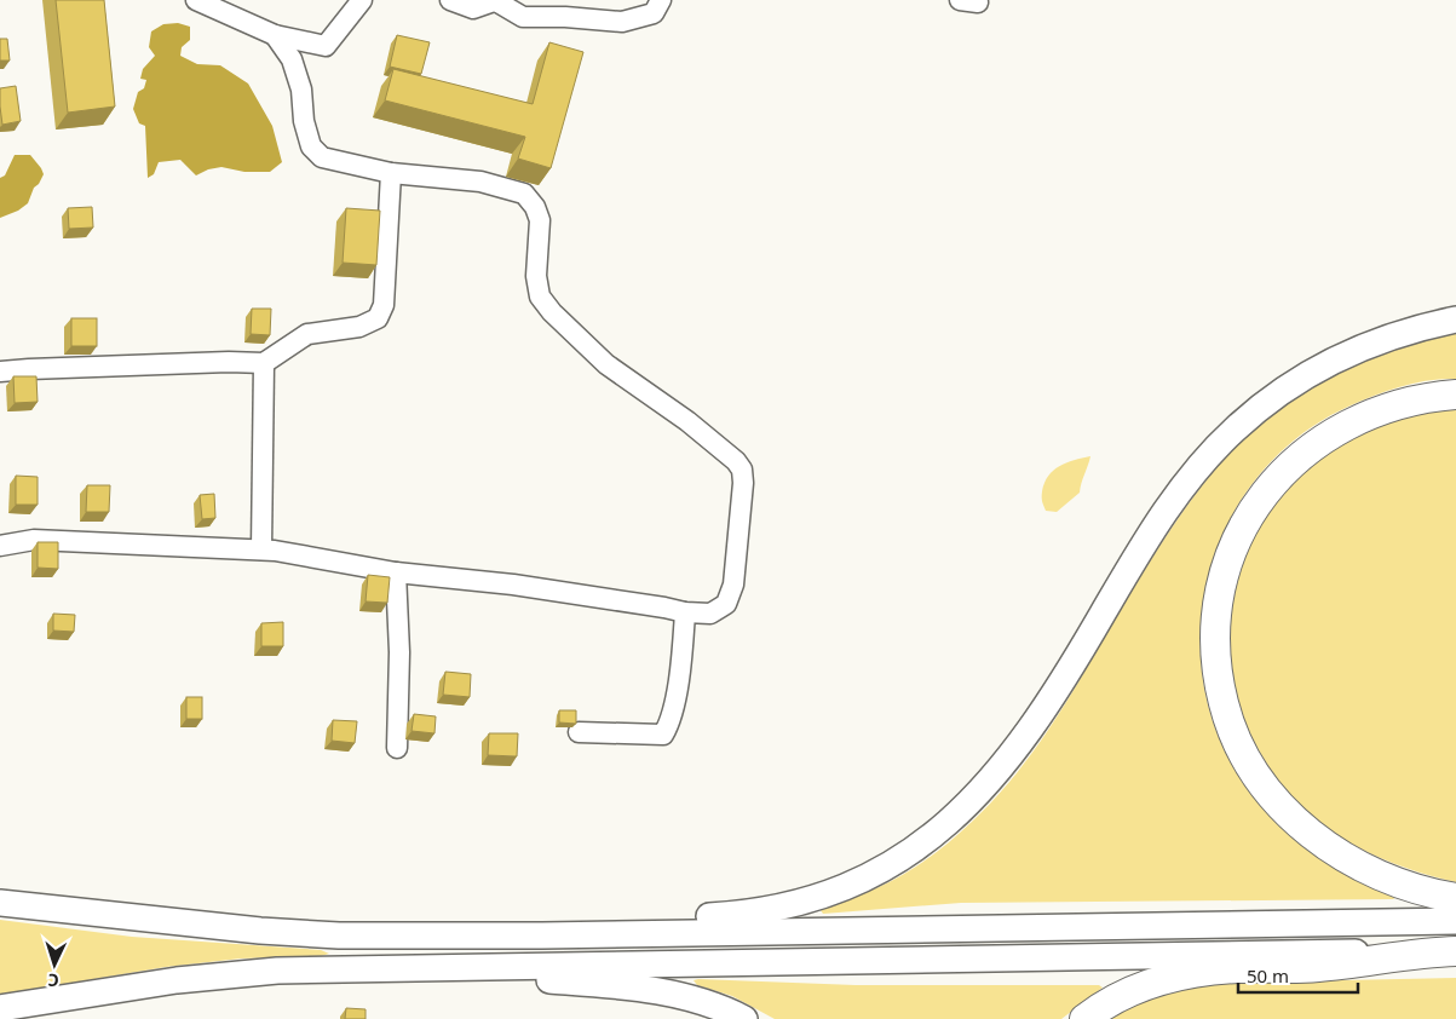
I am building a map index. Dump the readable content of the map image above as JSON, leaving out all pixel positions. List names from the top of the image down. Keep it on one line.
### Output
{"scale_bar":"50 m","north":"bottom"}
